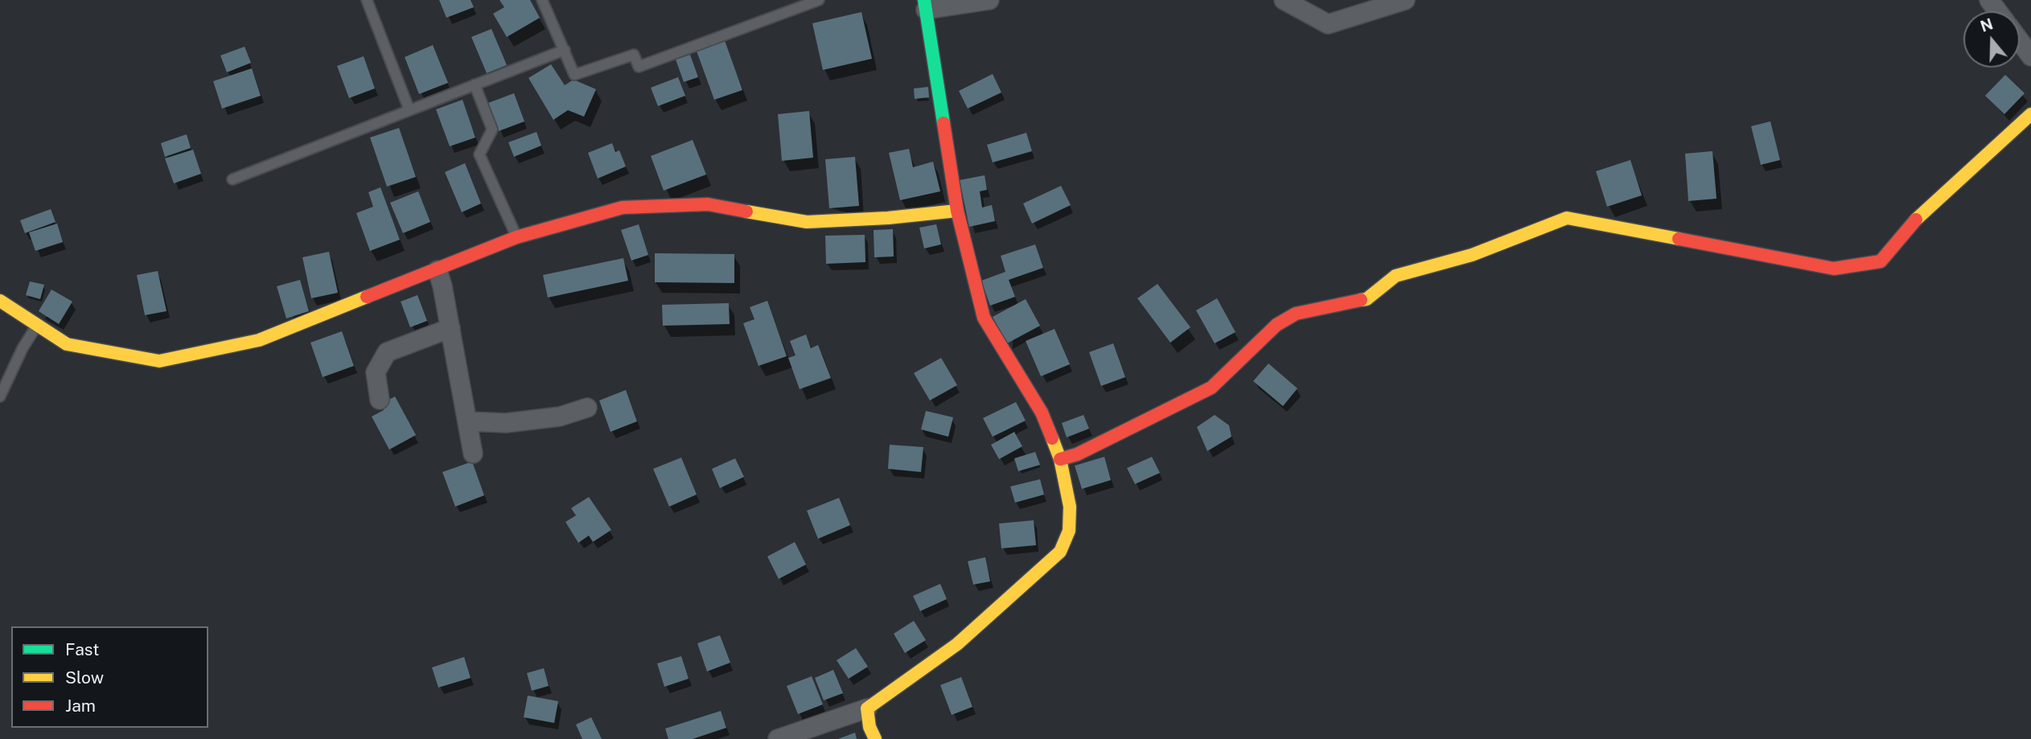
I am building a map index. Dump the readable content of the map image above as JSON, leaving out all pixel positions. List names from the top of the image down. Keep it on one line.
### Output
{"legend":["Fast","Slow","Jam"],"north":"top"}
